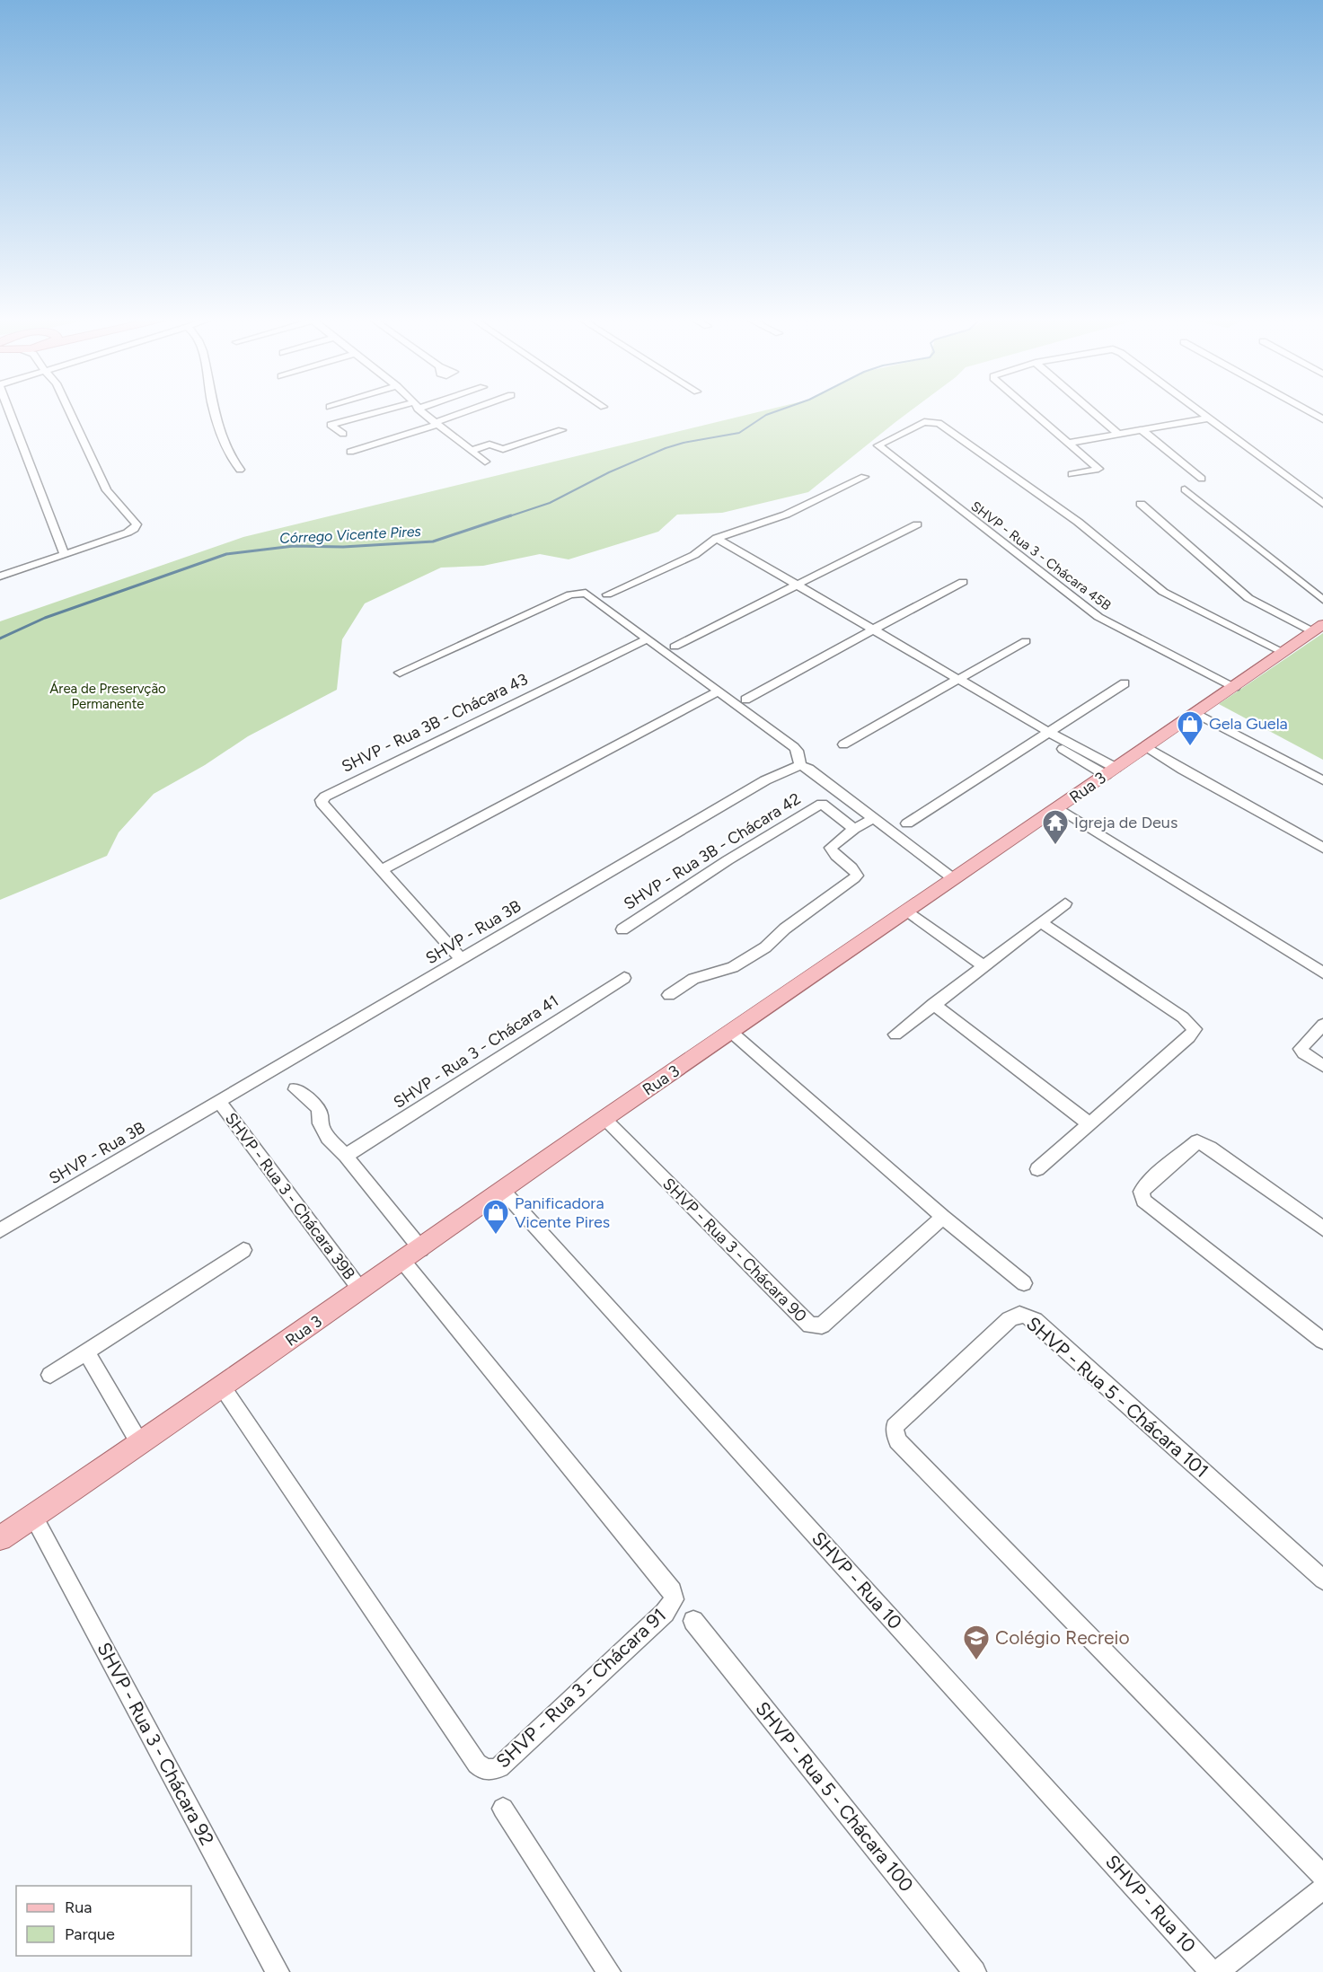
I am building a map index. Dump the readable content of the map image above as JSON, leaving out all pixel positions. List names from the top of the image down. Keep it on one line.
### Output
{"streets":{"main road":["Rua 3"],"street":["SHVP - Rua 3 - Chácara 45B","SHVP - Rua 3B - Chácara 43","SHVP - Rua 3B - Chácara 42","SHVP - Rua 3B","SHVP - Rua 3 - Chácara 41","SHVP - Rua 3 - Chácara 39B","SHVP - Rua 3 - Chácara 90","SHVP - Rua 5 - Chácara 101","SHVP - Rua 10","SHVP - Rua 3 - Chácara 91","SHVP - Rua 3 - Chácara 92","SHVP - Rua 5 - Chácara 100"]},"crossings":[["SHVP - Rua 3 - Chácara 45B","Rua 3"],["SHVP - Rua 3B - Chácara 43","SHVP - Rua 3B"],["Rua 3","SHVP - Rua 3 - Chácara 39B"],["Rua 3","SHVP - Rua 3 - Chácara 90"],["Rua 3","SHVP - Rua 10"],["Rua 3","SHVP - Rua 3 - Chácara 91"],["Rua 3","SHVP - Rua 3 - Chácara 92"],["SHVP - Rua 3B","SHVP - Rua 3 - Chácara 39B"]],"water":["Córrego Vicente Pires"],"parks":["Área de Preservção Permanente"],"places":{"shop":["Gela Guela","Panificadora Vicente Pires"],"temple":["Igreja de Deus"],"school or university":["Colégio Recreio"]},"legend":["Rua","Parque"]}
